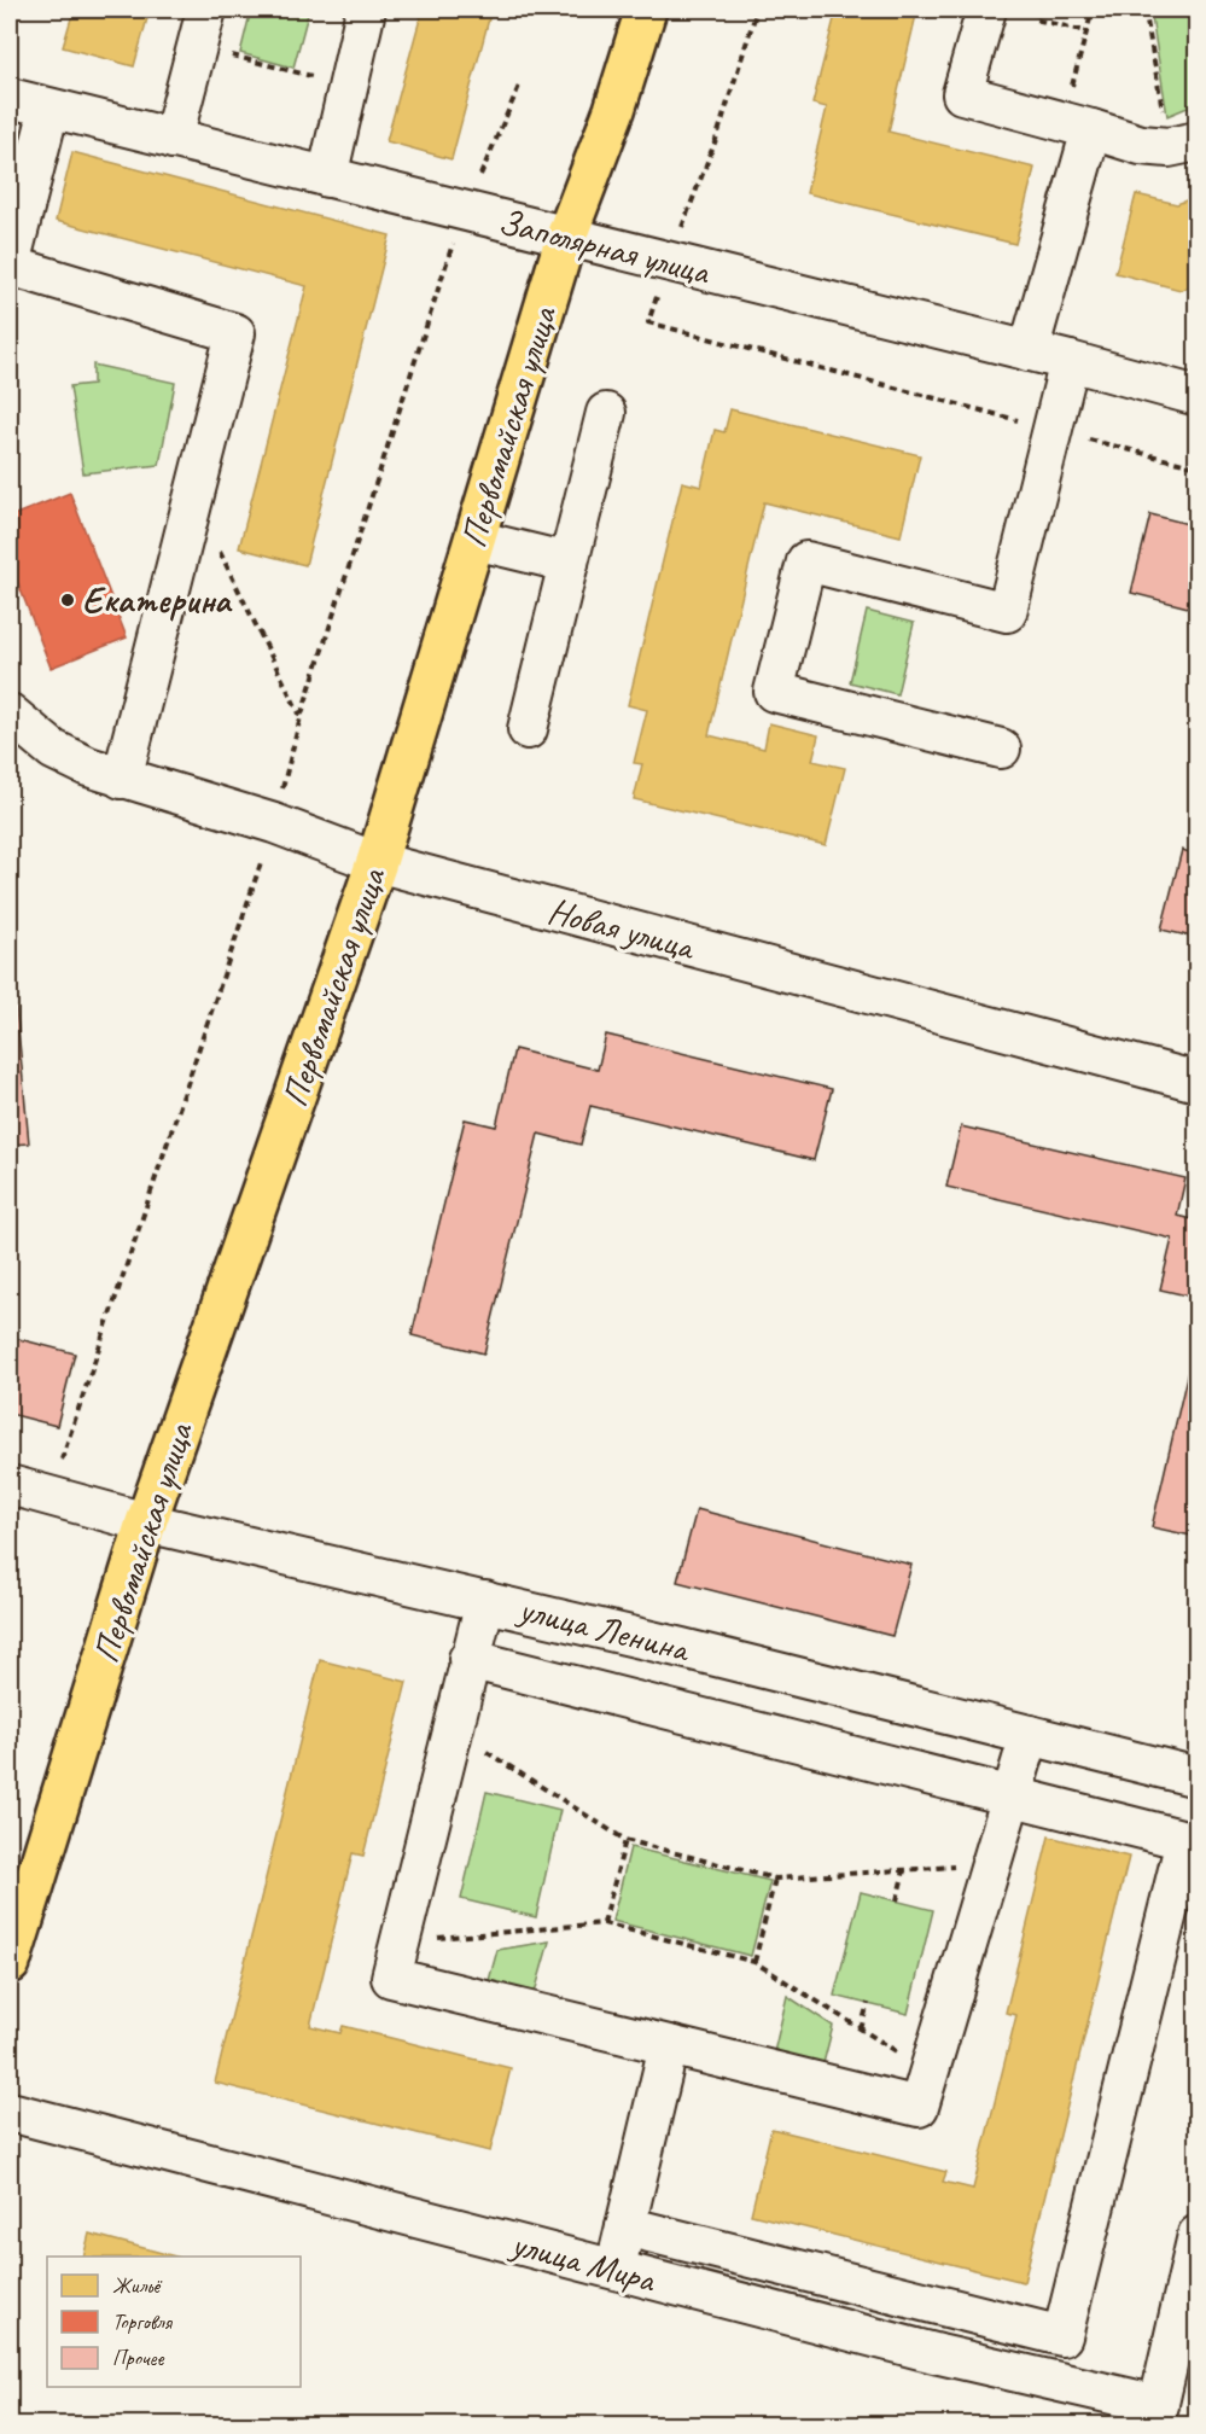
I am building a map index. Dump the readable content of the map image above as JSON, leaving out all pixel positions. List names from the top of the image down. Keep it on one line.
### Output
{"streets":{"main road":["Первомайская улица"],"street":["Заполярная улица","Новая улица","улица Ленина","улица Мира"]},"crossings":[["Заполярная улица","Первомайская улица"],["Первомайская улица","Новая улица"],["Первомайская улица","улица Ленина"]],"places":["Екатерина"],"legend":["Жильё","Торговля","Прочее"]}
